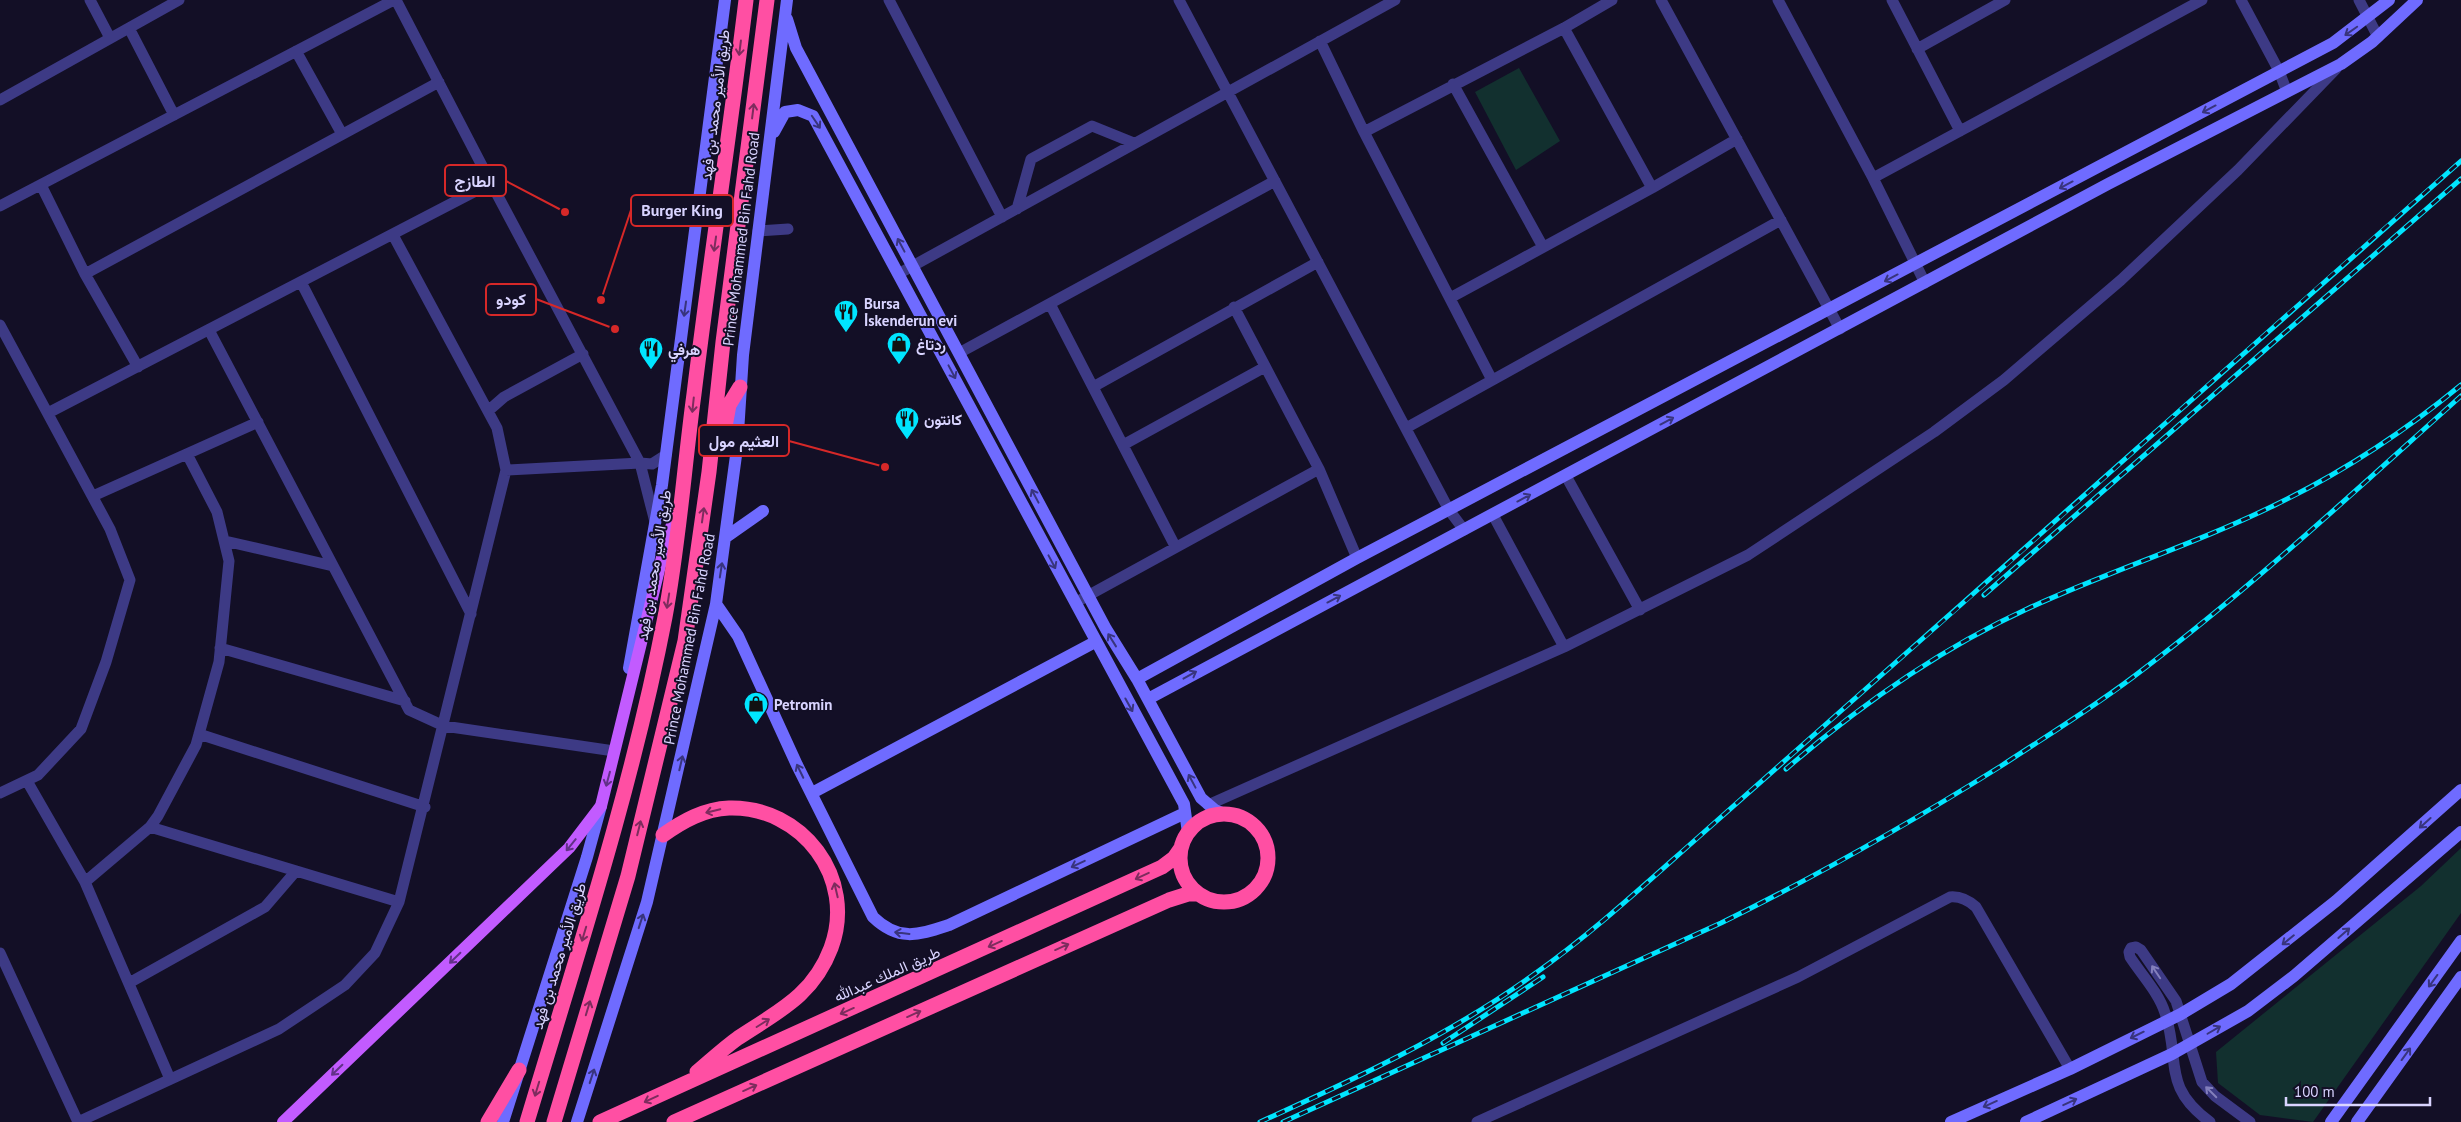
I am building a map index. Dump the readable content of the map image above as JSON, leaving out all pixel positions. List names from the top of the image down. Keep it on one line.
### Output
{"streets":{"highway":["طريق الأمير محمد بن فهد","طريق الملك عبدالله"],"street":["Prince Mohammed Bin Fahd Road"]},"places":{"other":["الطازج","Burger King","كودو","العثيم مول"],"restaurant":["Bursa İskenderun evi","هرفي","كانتون"],"shop":["ردتاغ","Petromin"]},"scale_bar":"100 m"}
